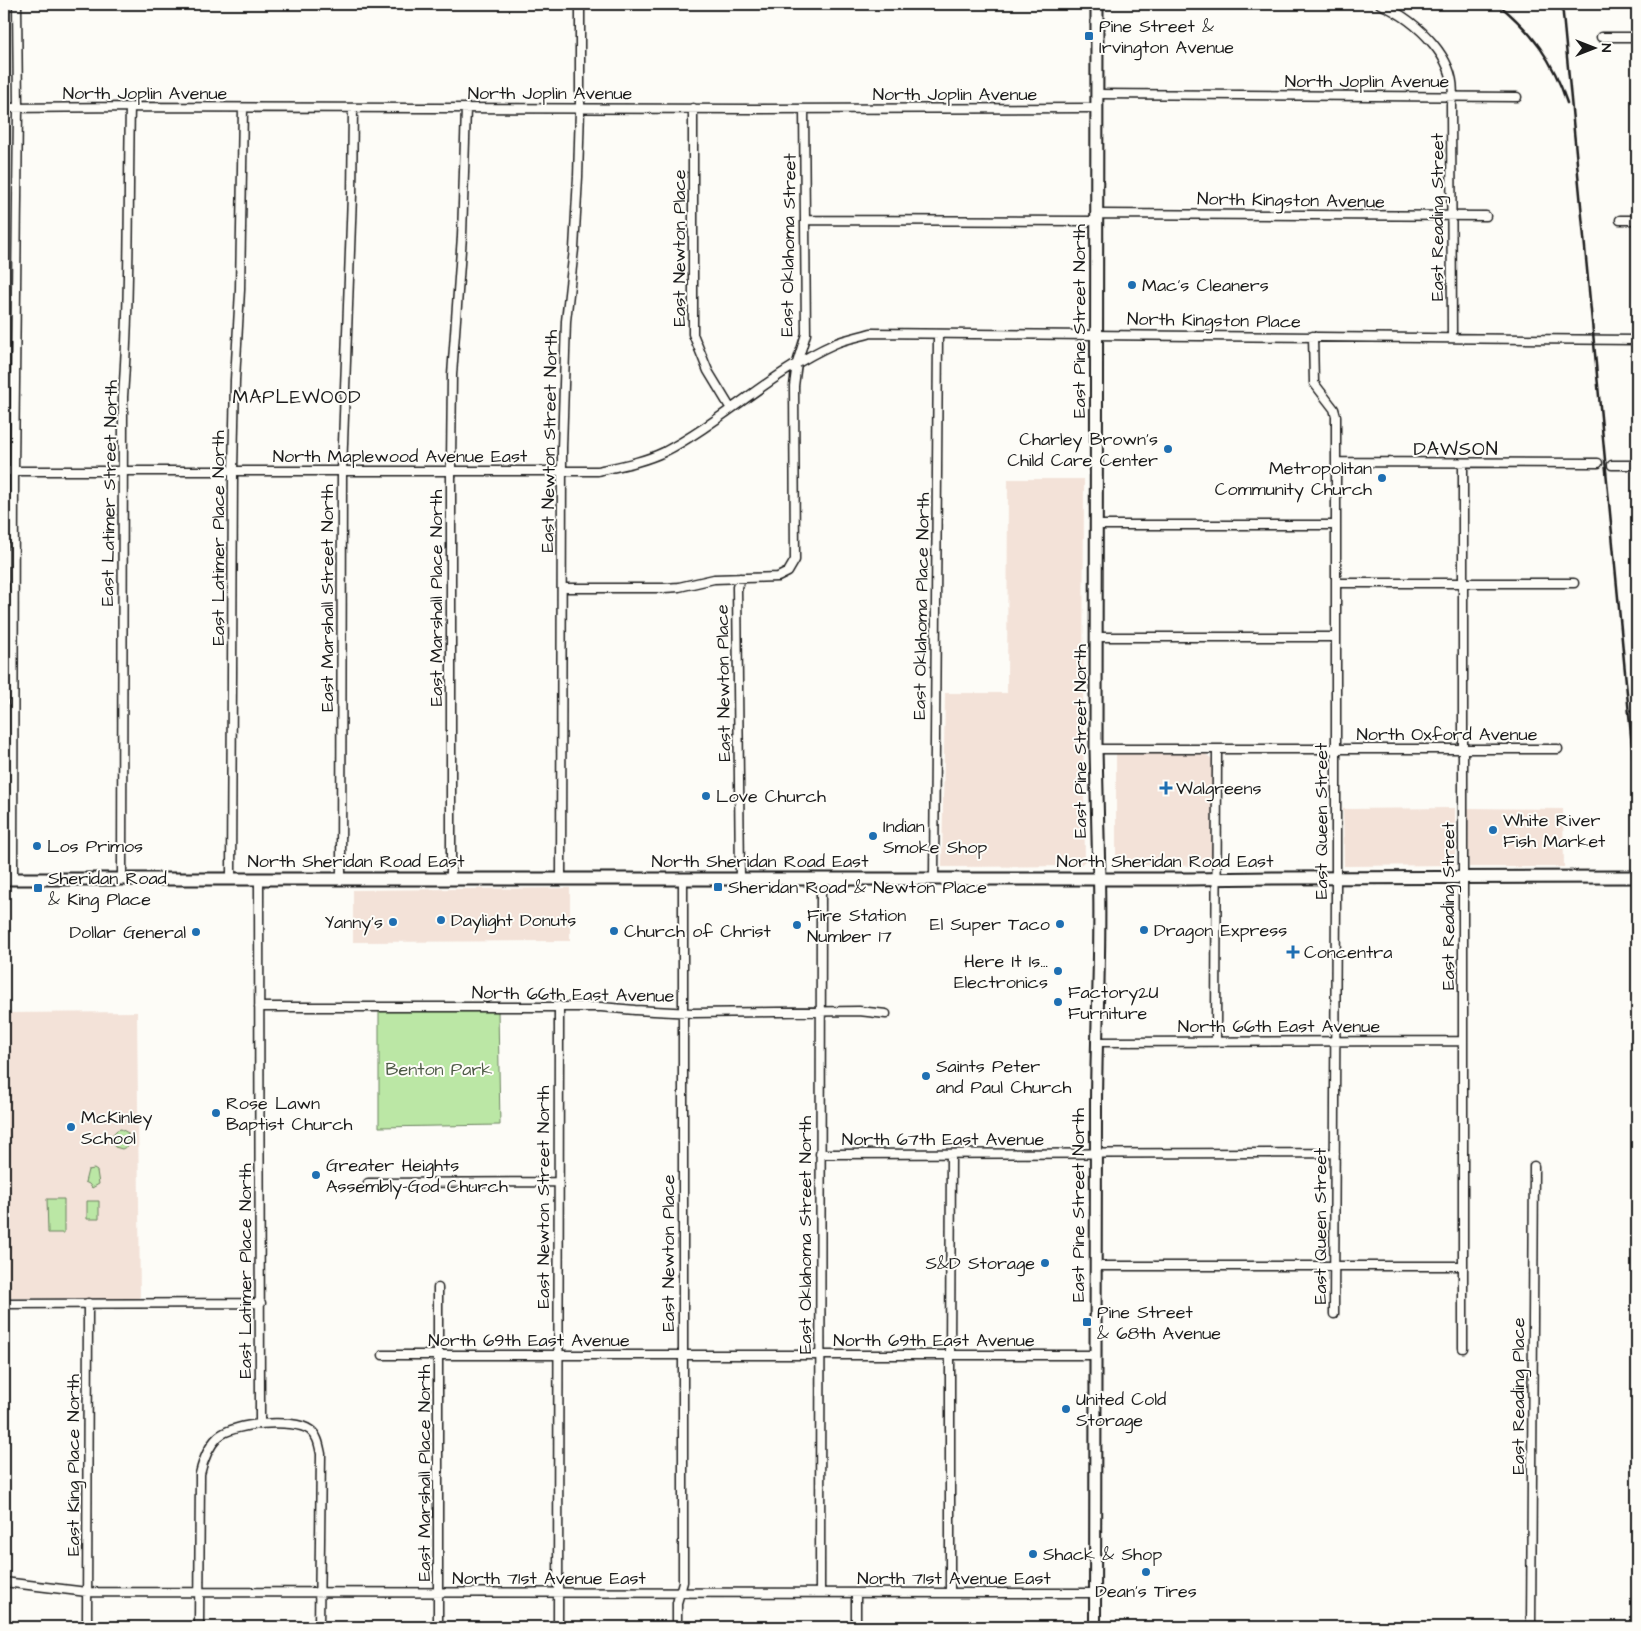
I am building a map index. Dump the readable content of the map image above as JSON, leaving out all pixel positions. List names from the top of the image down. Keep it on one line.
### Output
{"streets":{"main road":["East Pine Street North","North Sheridan Road East"],"street":["North Joplin Avenue","North Kingston Avenue","East Reading Street","East Oklahoma Street","East Newton Place","North Kingston Place","East Newton Street North","North Maplewood Avenue East","East Latimer Street North","East Latimer Place North","East Marshall Street North","East Marshall Place North","East Oklahoma Place North","North Oxford Avenue","East Queen Street","North 66th East Avenue","North 67th East Avenue","East Oklahoma Street North","North 69th East Avenue","East Reading Place","East King Place North","North 71st Avenue East"]},"crossings":[["North Joplin Avenue","East Reading Street"],["North Joplin Avenue","East Oklahoma Street"],["North Joplin Avenue","East Newton Place"],["North Joplin Avenue","East Pine Street North"],["North Joplin Avenue","East Newton Street North"],["North Joplin Avenue","East Latimer Street North"],["North Joplin Avenue","East Latimer Place North"],["North Joplin Avenue","East Marshall Street North"],["North Joplin Avenue","East Marshall Place North"],["North Kingston Avenue","East Reading Street"],["North Kingston Avenue","East Oklahoma Street"],["North Kingston Avenue","East Pine Street North"],["East Reading Street","North Kingston Place"],["East Reading Street","North Oxford Avenue"],["East Reading Street","North Sheridan Road East"],["East Reading Street","North 66th East Avenue"],["East Oklahoma Street","East Newton Place"],["East Oklahoma Street","North Kingston Place"],["East Oklahoma Street","North Maplewood Avenue East"],["East Newton Place","North Maplewood Avenue East"],["East Newton Place","North Sheridan Road East"],["East Newton Place","North 66th East Avenue"],["East Newton Place","North 69th East Avenue"],["East Newton Place","North 71st Avenue East"],["North Kingston Place","East Pine Street North"],["North Kingston Place","North Maplewood Avenue East"],["North Kingston Place","East Oklahoma Place North"],["North Kingston Place","East Queen Street"],["East Pine Street North","North Oxford Avenue"],["East Pine Street North","North Sheridan Road East"],["East Pine Street North","North 66th East Avenue"],["East Pine Street North","North 67th East Avenue"],["East Pine Street North","North 69th East Avenue"],["East Pine Street North","North 71st Avenue East"],["East Newton Street North","North Maplewood Avenue East"],["East Newton Street North","North Sheridan Road East"],["East Newton Street North","North 66th East Avenue"],["East Newton Street North","North 69th East Avenue"],["East Newton Street North","North 71st Avenue East"],["North Maplewood Avenue East","East Latimer Street North"],["North Maplewood Avenue East","East Latimer Place North"],["North Maplewood Avenue East","East Marshall Street North"],["North Maplewood Avenue East","East Marshall Place North"],["East Latimer Street North","North Sheridan Road East"],["East Latimer Place North","North Sheridan Road East"],["East Latimer Place North","North 66th East Avenue"],["East Marshall Street North","North Sheridan Road East"],["East Marshall Place North","North Sheridan Road East"],["East Marshall Place North","North 69th East Avenue"],["East Marshall Place North","North 71st Avenue East"],["East Oklahoma Place North","North Sheridan Road East"],["North Oxford Avenue","East Queen Street"],["East Queen Street","North Sheridan Road East"],["East Queen Street","North 66th East Avenue"],["East Queen Street","North 67th East Avenue"],["North Sheridan Road East","East Oklahoma Street North"],["North 66th East Avenue","East Oklahoma Street North"],["North 67th East Avenue","East Oklahoma Street North"],["East Oklahoma Street North","North 69th East Avenue"],["East Oklahoma Street North","North 71st Avenue East"],["East King Place North","North 71st Avenue East"]],"districts":["MAPLEWOOD","DAWSON"],"parks":["Benton Park"],"places":{"transit":["Pine Street & Irvington Avenue","Sheridan Road & Newton Place","Sheridan Road & King Place","Pine Street & 68th Avenue"],"other":["Mac's Cleaners","Charley Brown's Child Care Center","Metropolitan Community Church","Love Church","White River Fish Market","Indian Smoke Shop","Los Primos","Daylight Donuts","Yanny's","El Super Taco","Fire Station Number 17","Dragon Express","Church of Christ","Dollar General","Here It Is... Electronics","Factory2U Furniture","Saints Peter and Paul Church","Rose Lawn Baptist Church","McKinley School","Greater Heights Assembly-God Church","S&D Storage","United Cold Storage","Shack & Shop","Dean's Tires"],"health":["Walgreens","Concentra"]},"north":"right"}
